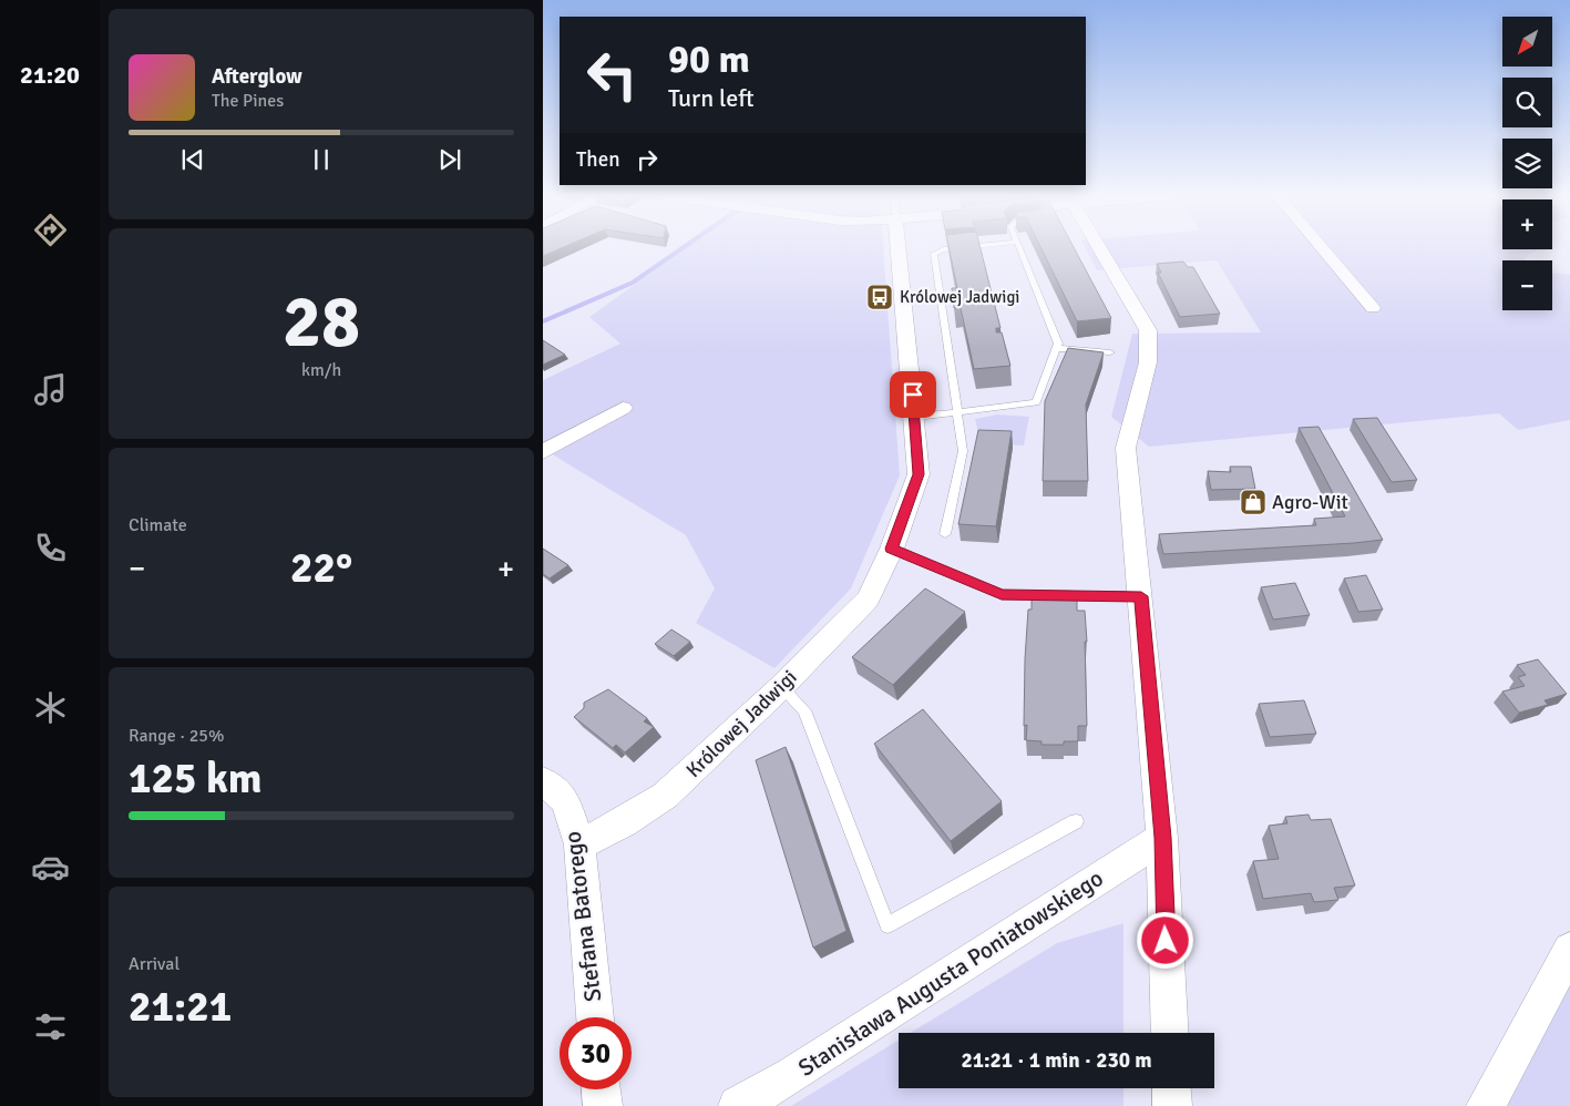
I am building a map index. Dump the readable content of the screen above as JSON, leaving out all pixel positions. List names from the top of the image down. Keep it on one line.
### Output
{"streets":{"street":["Królowej Jadwigi","Stefana Batorego","Stanisława Augusta Poniatowskiego"]},"crossings":[["Królowej Jadwigi","Stefana Batorego"]],"places":{"bus stop":["Królowej Jadwigi"],"shop":["Agro-Wit"]},"north":"bottom left","page":{"tabs":"21:20","map_buttons":["+","−"],"turn":["90 m","Turn left"],"song":["Afterglow","The Pines"],"then":"Then","tile":[["28","km/h"],"Climate",["Range · 25%","125 km"],["Arrival","21:21"]],"heat":["−","22°","+"],"limit":"30","trip":"21:21 · 1 min · 230 m"}}
